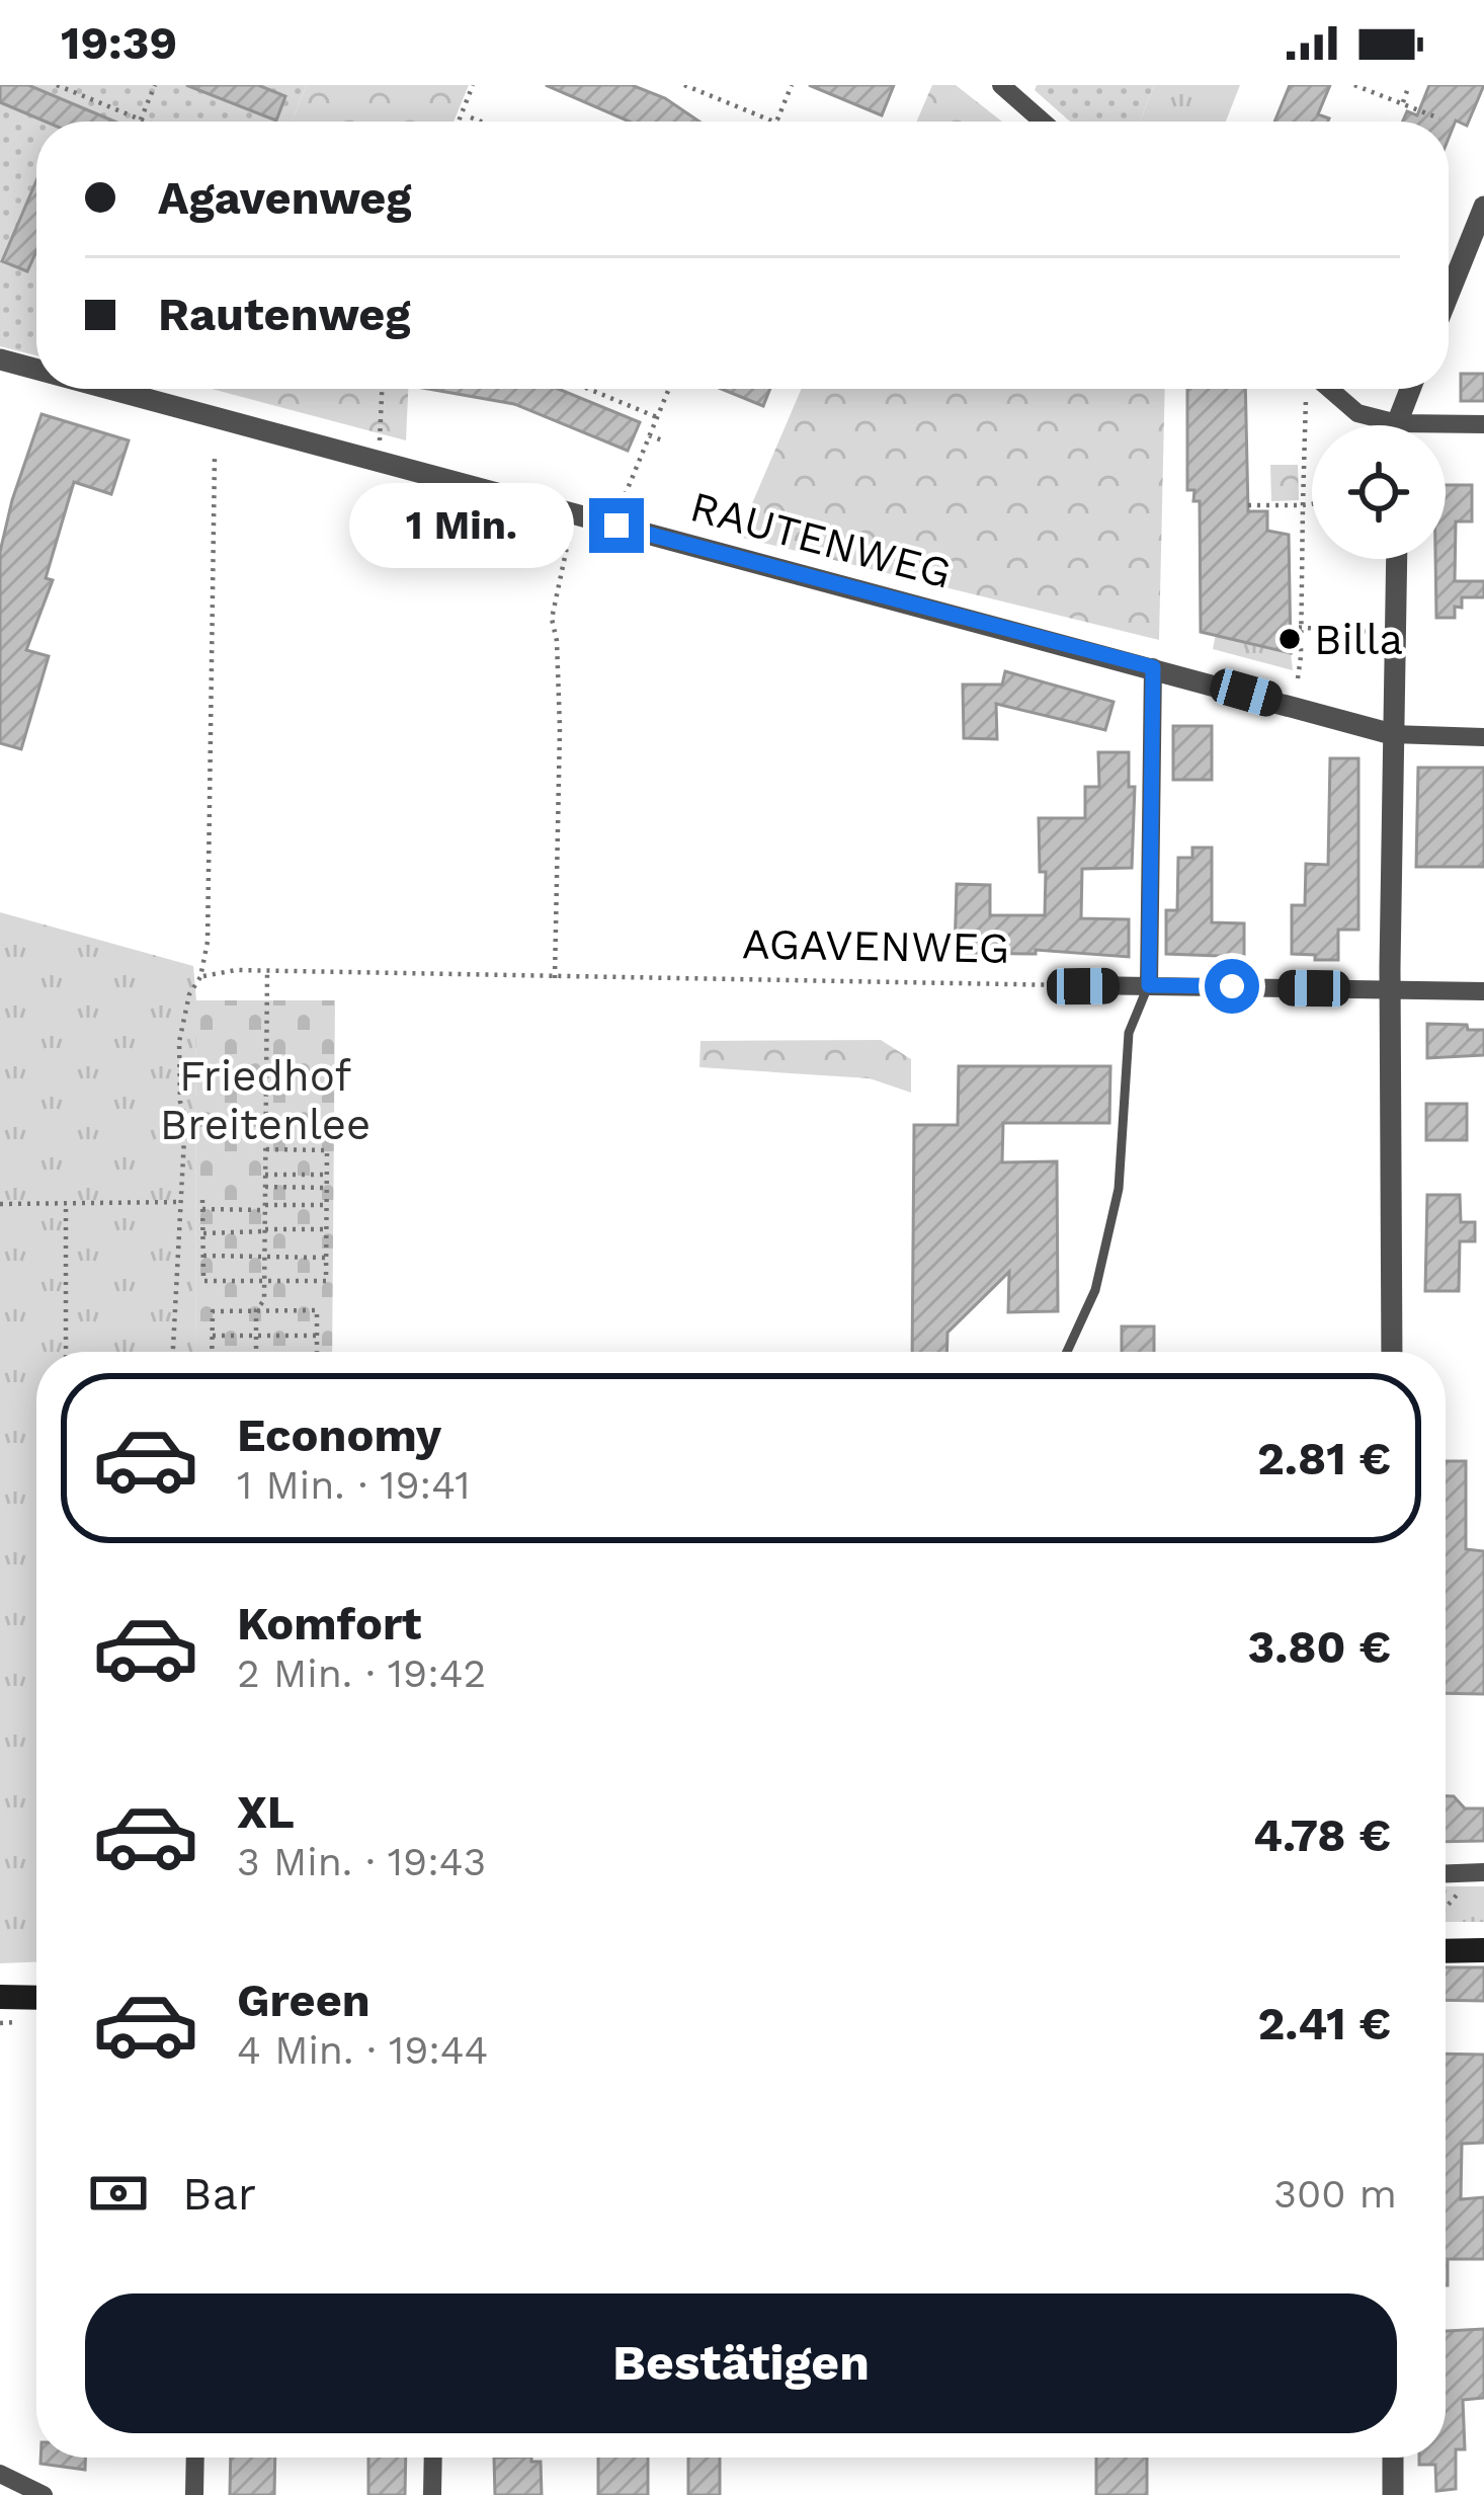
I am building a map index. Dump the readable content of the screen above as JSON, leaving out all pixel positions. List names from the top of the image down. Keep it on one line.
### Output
{"streets":{"street":["RAUTENWEG"],"path":["AGAVENWEG"]},"parks":["Friedhof Breitenlee"],"places":["Billa"],"page":{"status":"19:39","banner":["Agavenweg","Rautenweg"],"bubble":"1 Min.","list":[{"name":"Economy","note":"1 Min. · 19:41","value":"2.81 €"},{"name":"Komfort","note":"2 Min. · 19:42","value":"3.80 €"},{"name":"XL","note":"3 Min. · 19:43","value":"4.78 €"},{"name":"Green","note":"4 Min. · 19:44","value":"2.41 €"}],"pay":["Bar","300 m"],"buttons":"Bestätigen"}}
